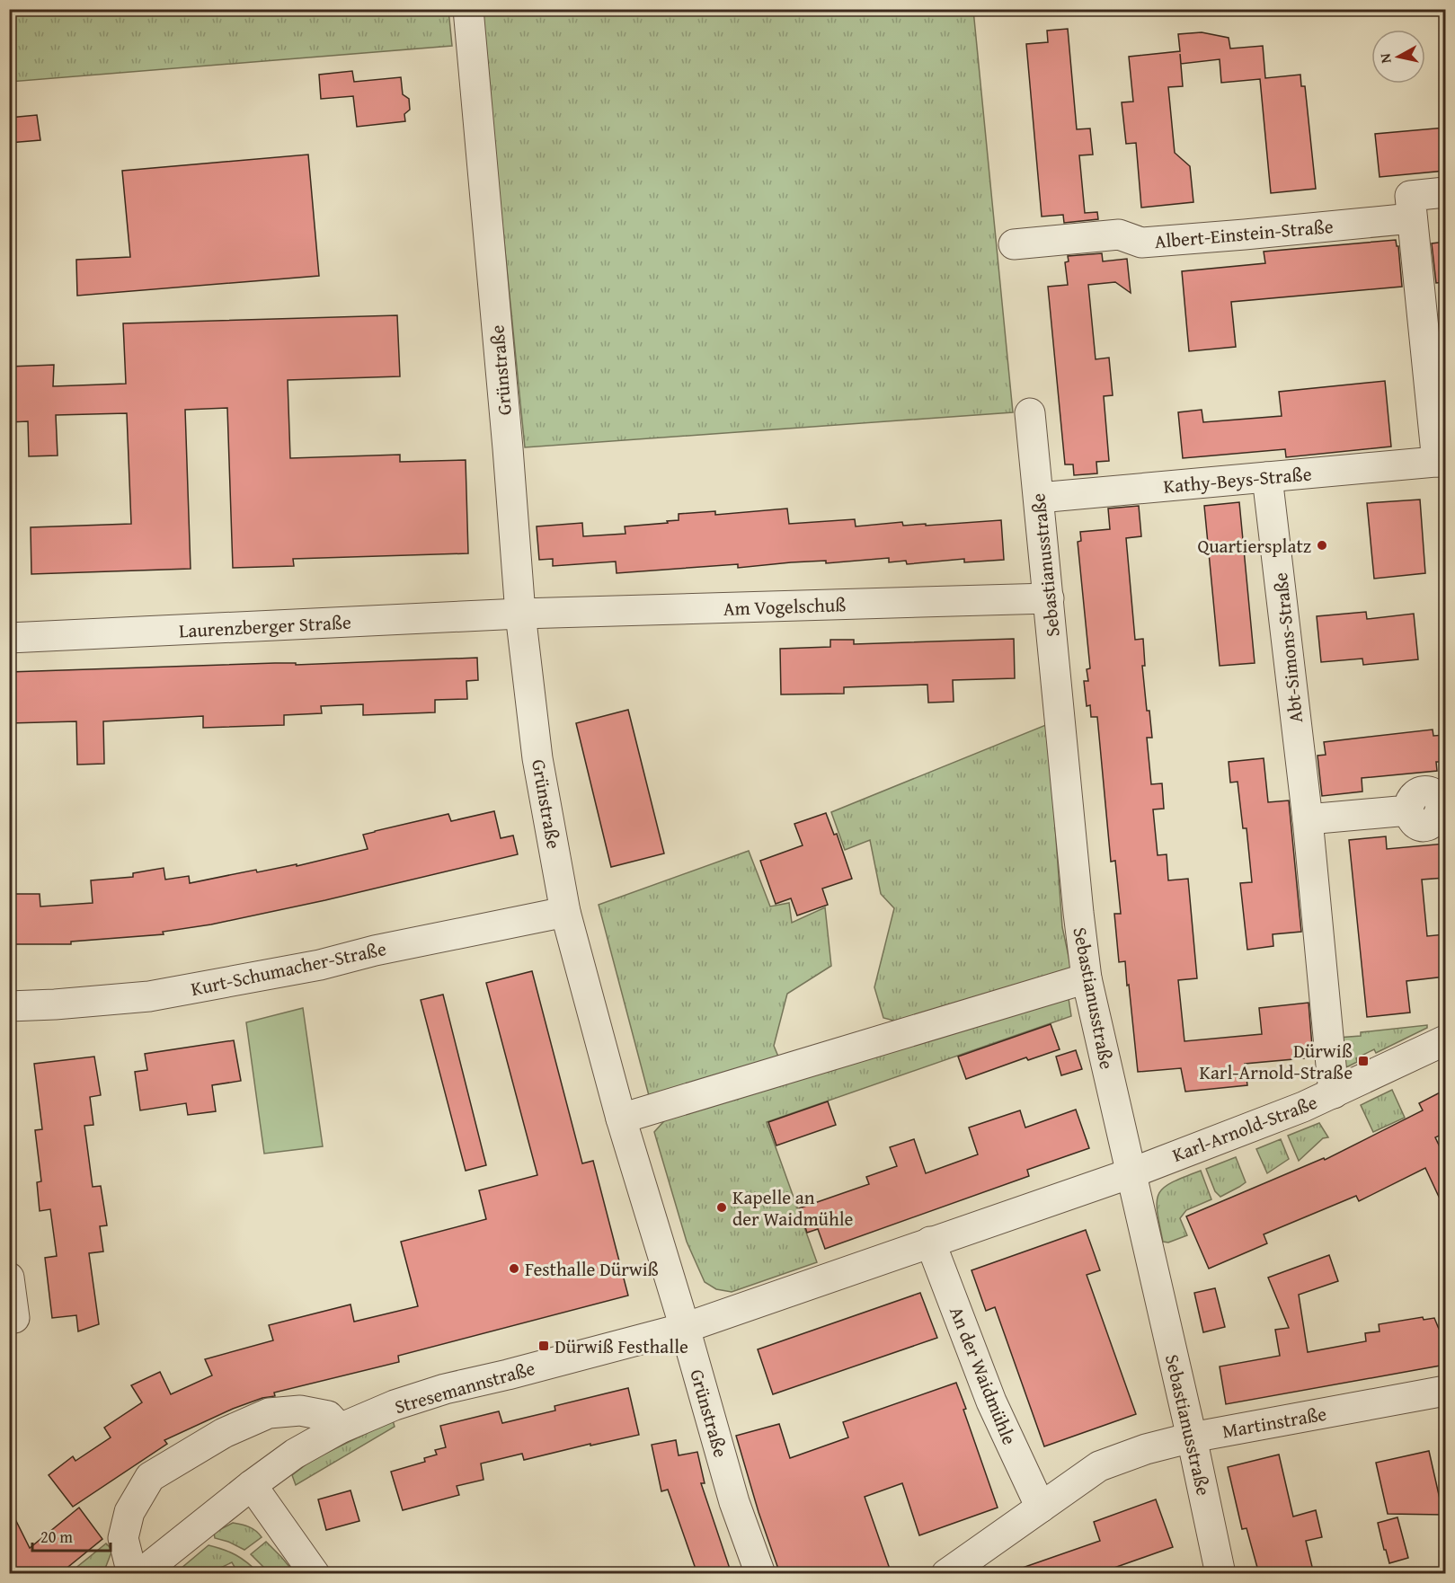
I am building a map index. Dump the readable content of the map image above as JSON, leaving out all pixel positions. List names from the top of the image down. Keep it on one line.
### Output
{"streets":{"street":["Albert-Einstein-Straße","Grünstraße","Kathy-Beys-Straße","Sebastianusstraße","Am Vogelschuß","Laurenzberger Straße","Abt-Simons-Straße","Kurt-Schumacher-Straße","Karl-Arnold-Straße","An der Waidmühle","Stresemannstraße","Martinstraße"]},"crossings":[["Albert-Einstein-Straße","Kathy-Beys-Straße"],["Grünstraße","Am Vogelschuß"],["Grünstraße","Laurenzberger Straße"],["Grünstraße","Kurt-Schumacher-Straße"],["Grünstraße","Stresemannstraße"],["Kathy-Beys-Straße","Sebastianusstraße"],["Kathy-Beys-Straße","Abt-Simons-Straße"],["Sebastianusstraße","Am Vogelschuß"],["Sebastianusstraße","Karl-Arnold-Straße"],["Sebastianusstraße","Martinstraße"],["Am Vogelschuß","Laurenzberger Straße"],["Abt-Simons-Straße","Karl-Arnold-Straße"],["An der Waidmühle","Martinstraße"]],"places":{"other":["Quartiersplatz","Kapelle an der Waidmühle","Festhalle Dürwiß"],"transit":["Dürwiß Karl-Arnold-Straße","Dürwiß Festhalle"]},"scale_bar":"20 m","north":"left"}
